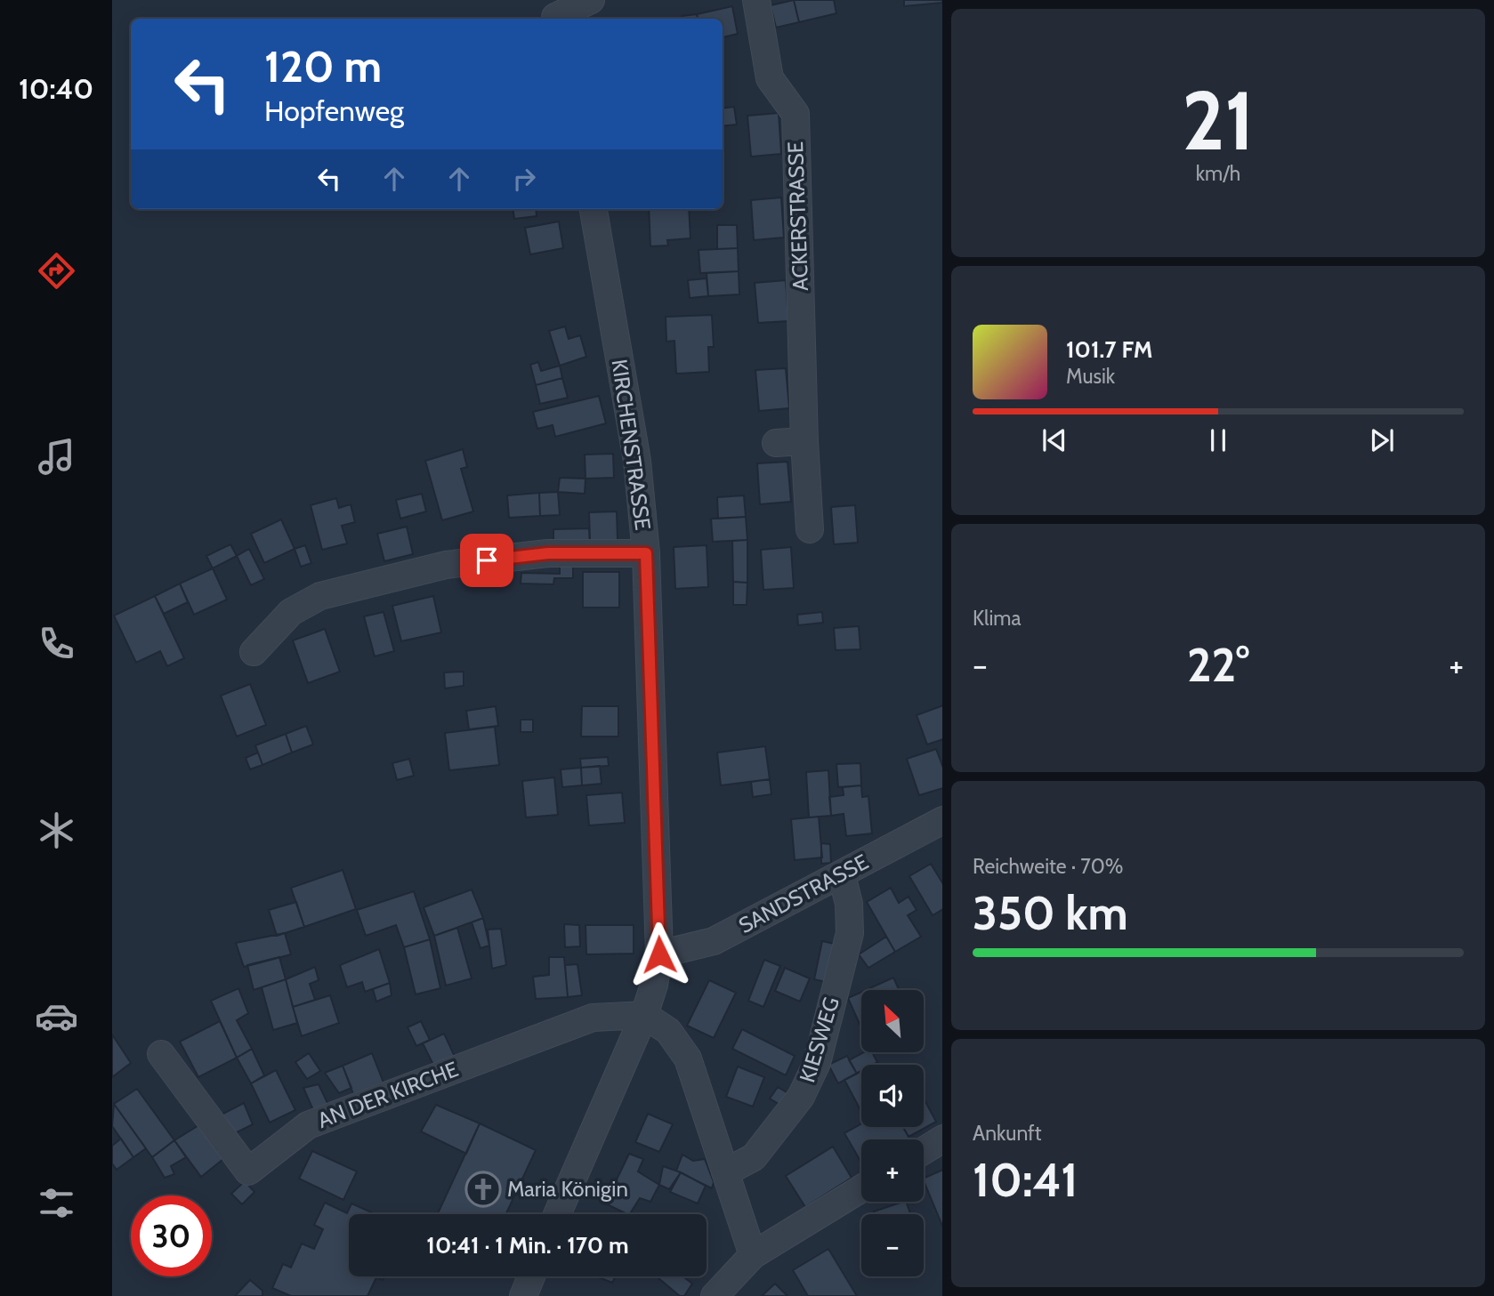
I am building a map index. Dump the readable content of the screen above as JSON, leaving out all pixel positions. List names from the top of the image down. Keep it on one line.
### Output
{"streets":{"street":["ACKERSTRASSE","KIRCHENSTRASSE","SANDSTRASSE","KIESWEG","AN DER KIRCHE"]},"crossings":[["KIRCHENSTRASSE","SANDSTRASSE"],["KIRCHENSTRASSE","AN DER KIRCHE"],["SANDSTRASSE","KIESWEG"]],"places":{"church":["Maria Königin"]},"north":"top left","page":{"tabs":"10:40","tile":[["21","km/h"],"Klima",["Reichweite · 70%","350 km"],["Ankunft","10:41"]],"turn":["120 m","Hopfenweg"],"song":["101.7 FM","Musik"],"heat":["−","22°","+"],"map_buttons":["+","−"],"limit":"30","trip":"10:41 · 1 Min. · 170 m"}}
